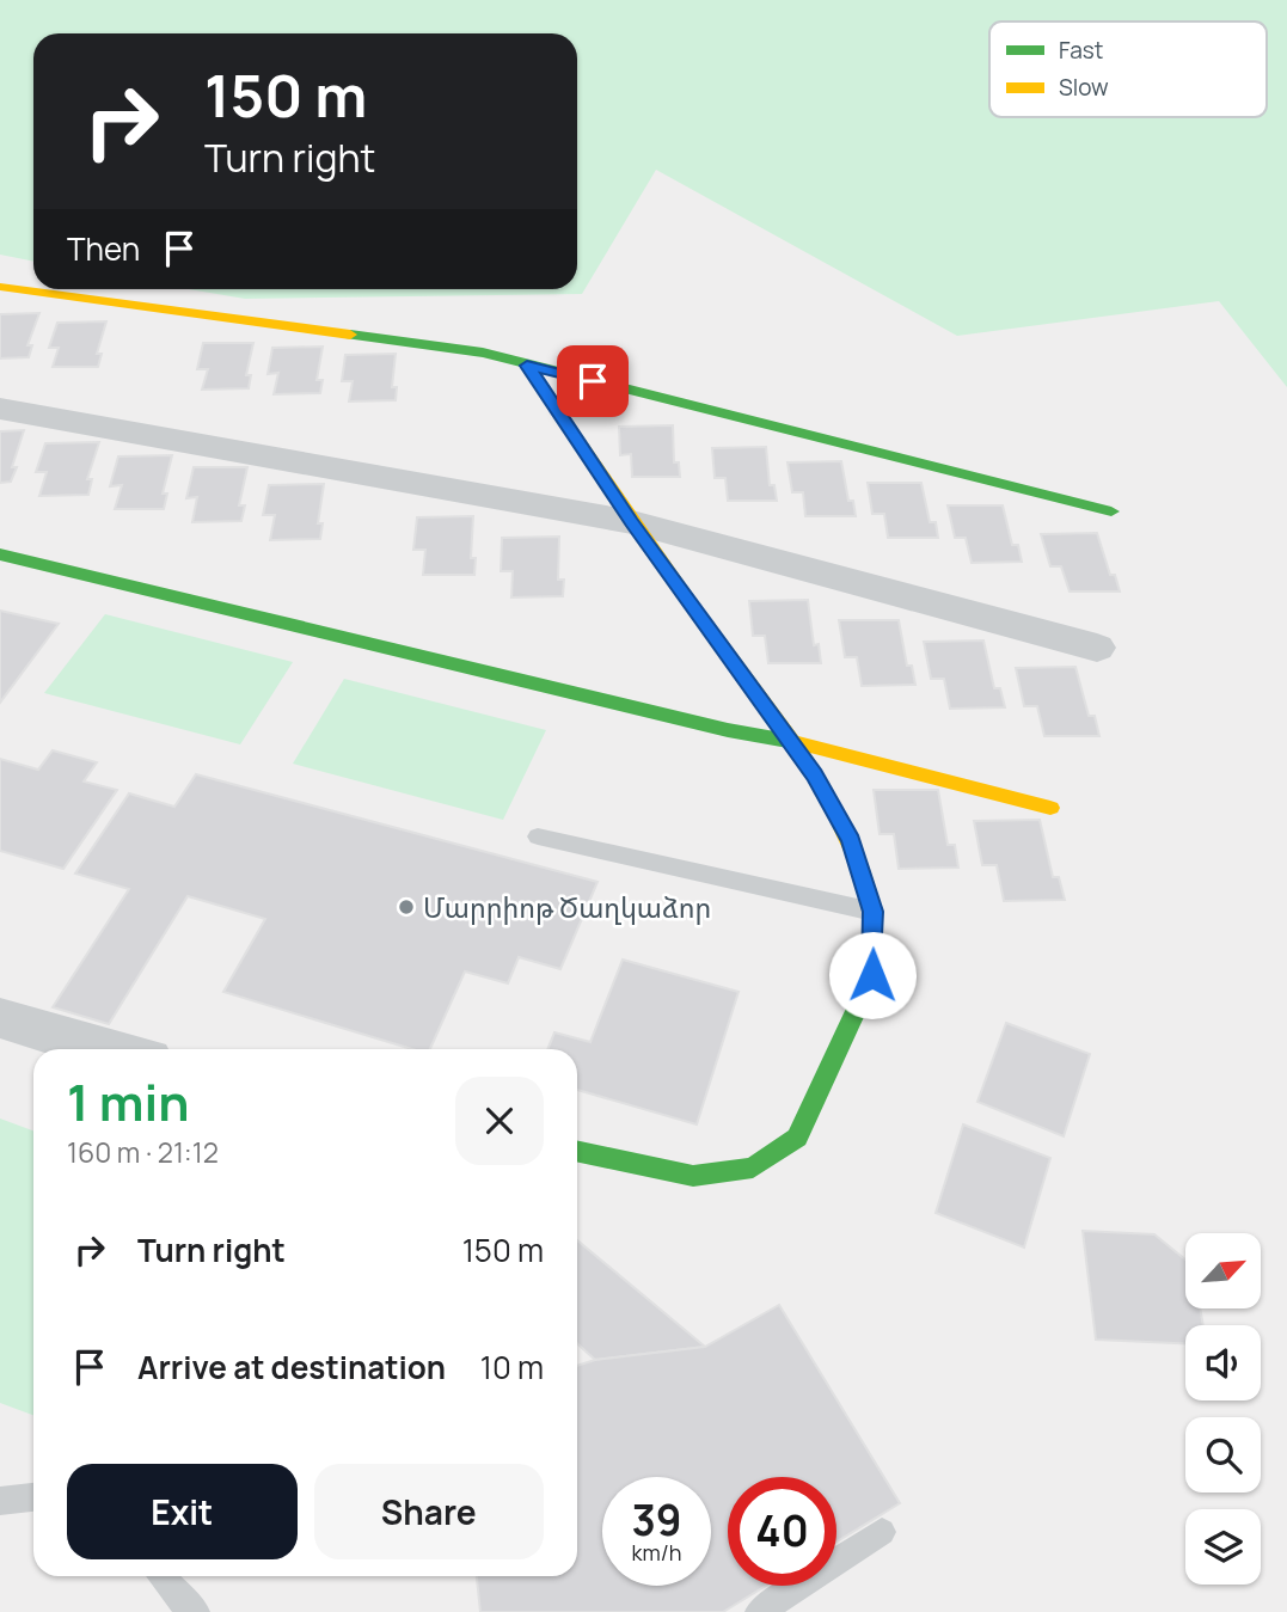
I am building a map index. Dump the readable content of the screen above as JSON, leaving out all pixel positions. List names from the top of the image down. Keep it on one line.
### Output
{"places":["Մարրիոթ Ծաղկաձոր"],"legend":["Fast","Slow"],"north":"top right","page":{"turn":["150 m","Turn right"],"then":"Then","heading":["1 min","160 m · 21:12"],"list":[{"name":"Turn right","value":"150 m"},{"name":"Arrive at destination","value":"10 m"}],"buttons":["Exit","Share"],"speed":"39 km/h","limit":"40"}}
